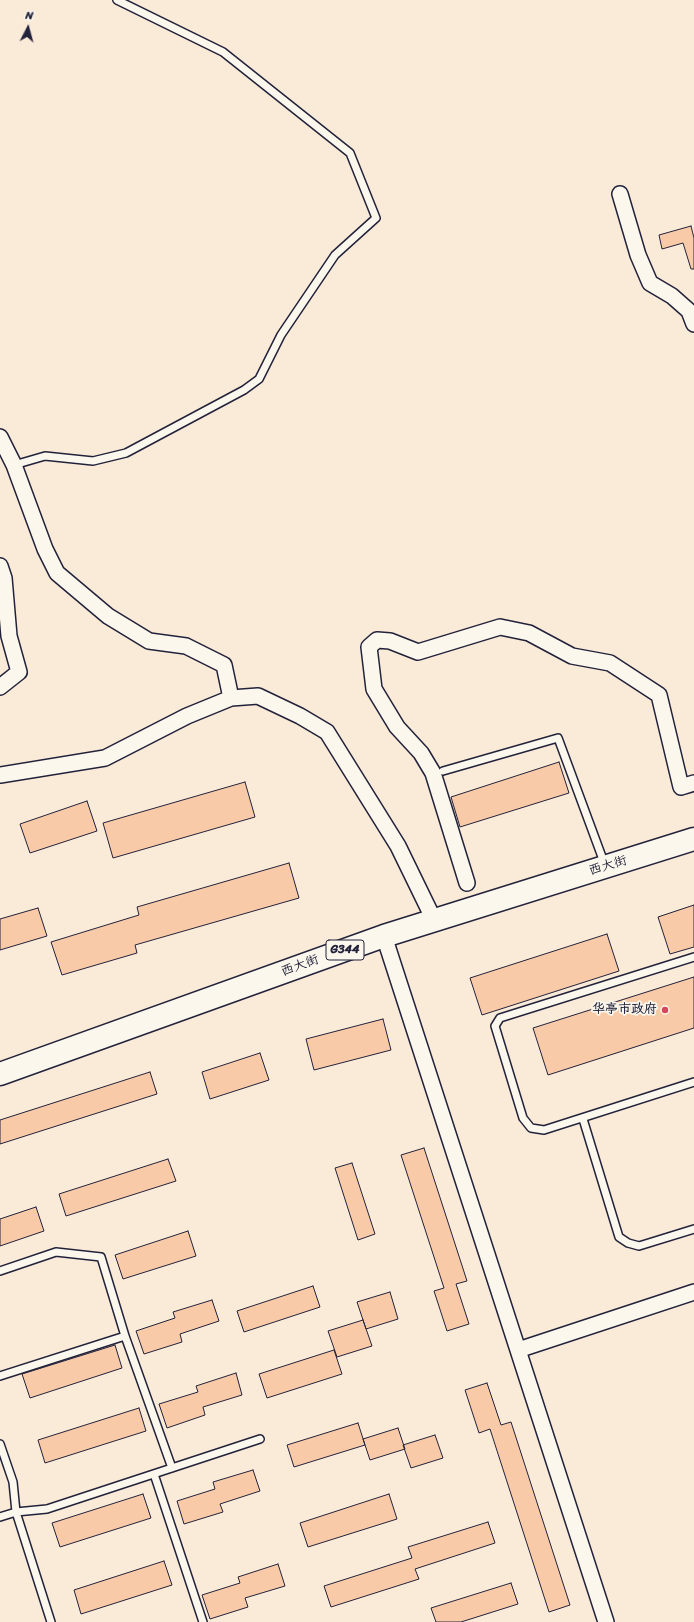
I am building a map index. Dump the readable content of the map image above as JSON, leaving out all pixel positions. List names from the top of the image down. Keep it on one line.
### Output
{"streets":{"highway":["西大街","G344"]},"places":["华亭市政府"],"north":"top"}
